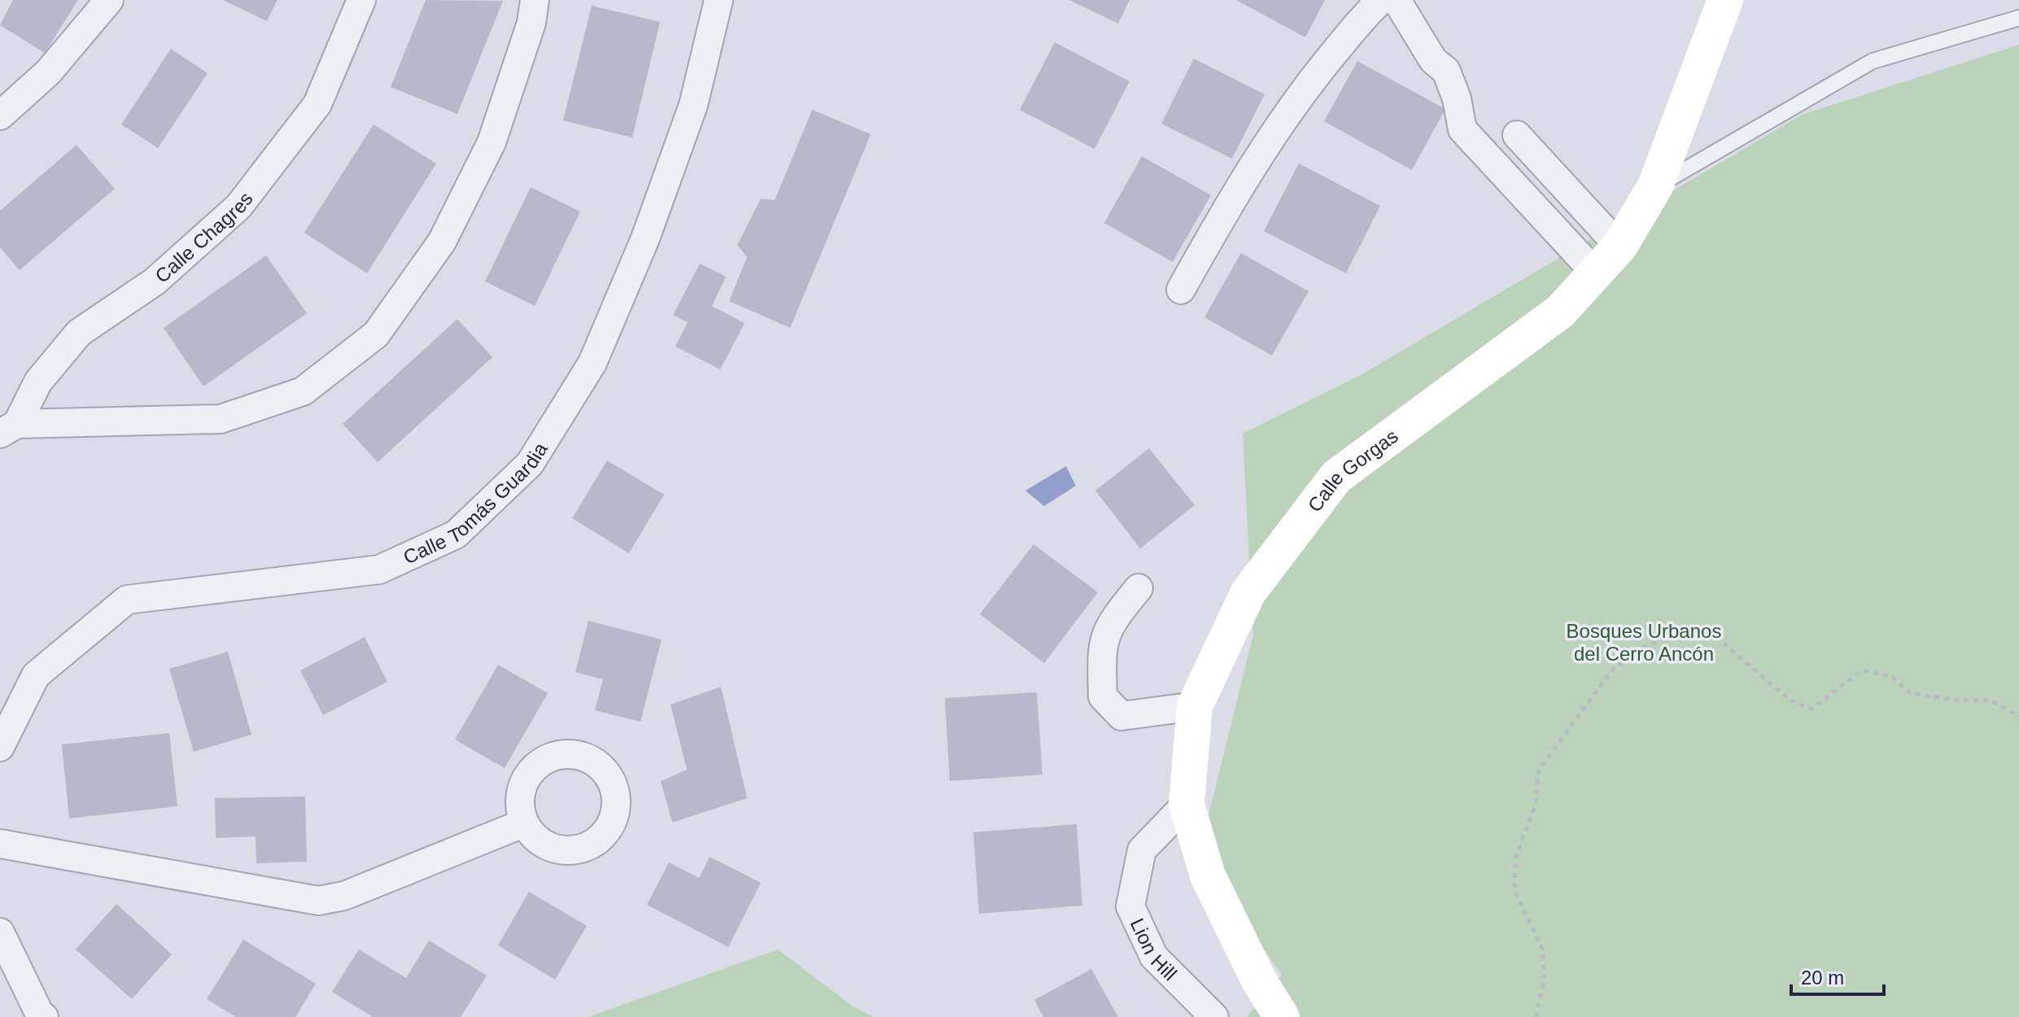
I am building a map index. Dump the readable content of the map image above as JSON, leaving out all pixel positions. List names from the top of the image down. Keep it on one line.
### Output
{"streets":{"street":["Calle Chagres","Calle Gorgas","Calle Tomás Guardia","Lion Hill"]},"crossings":[["Calle Gorgas","Lion Hill"]],"parks":["Bosques Urbanos del Cerro Ancón"],"scale_bar":"20 m"}
